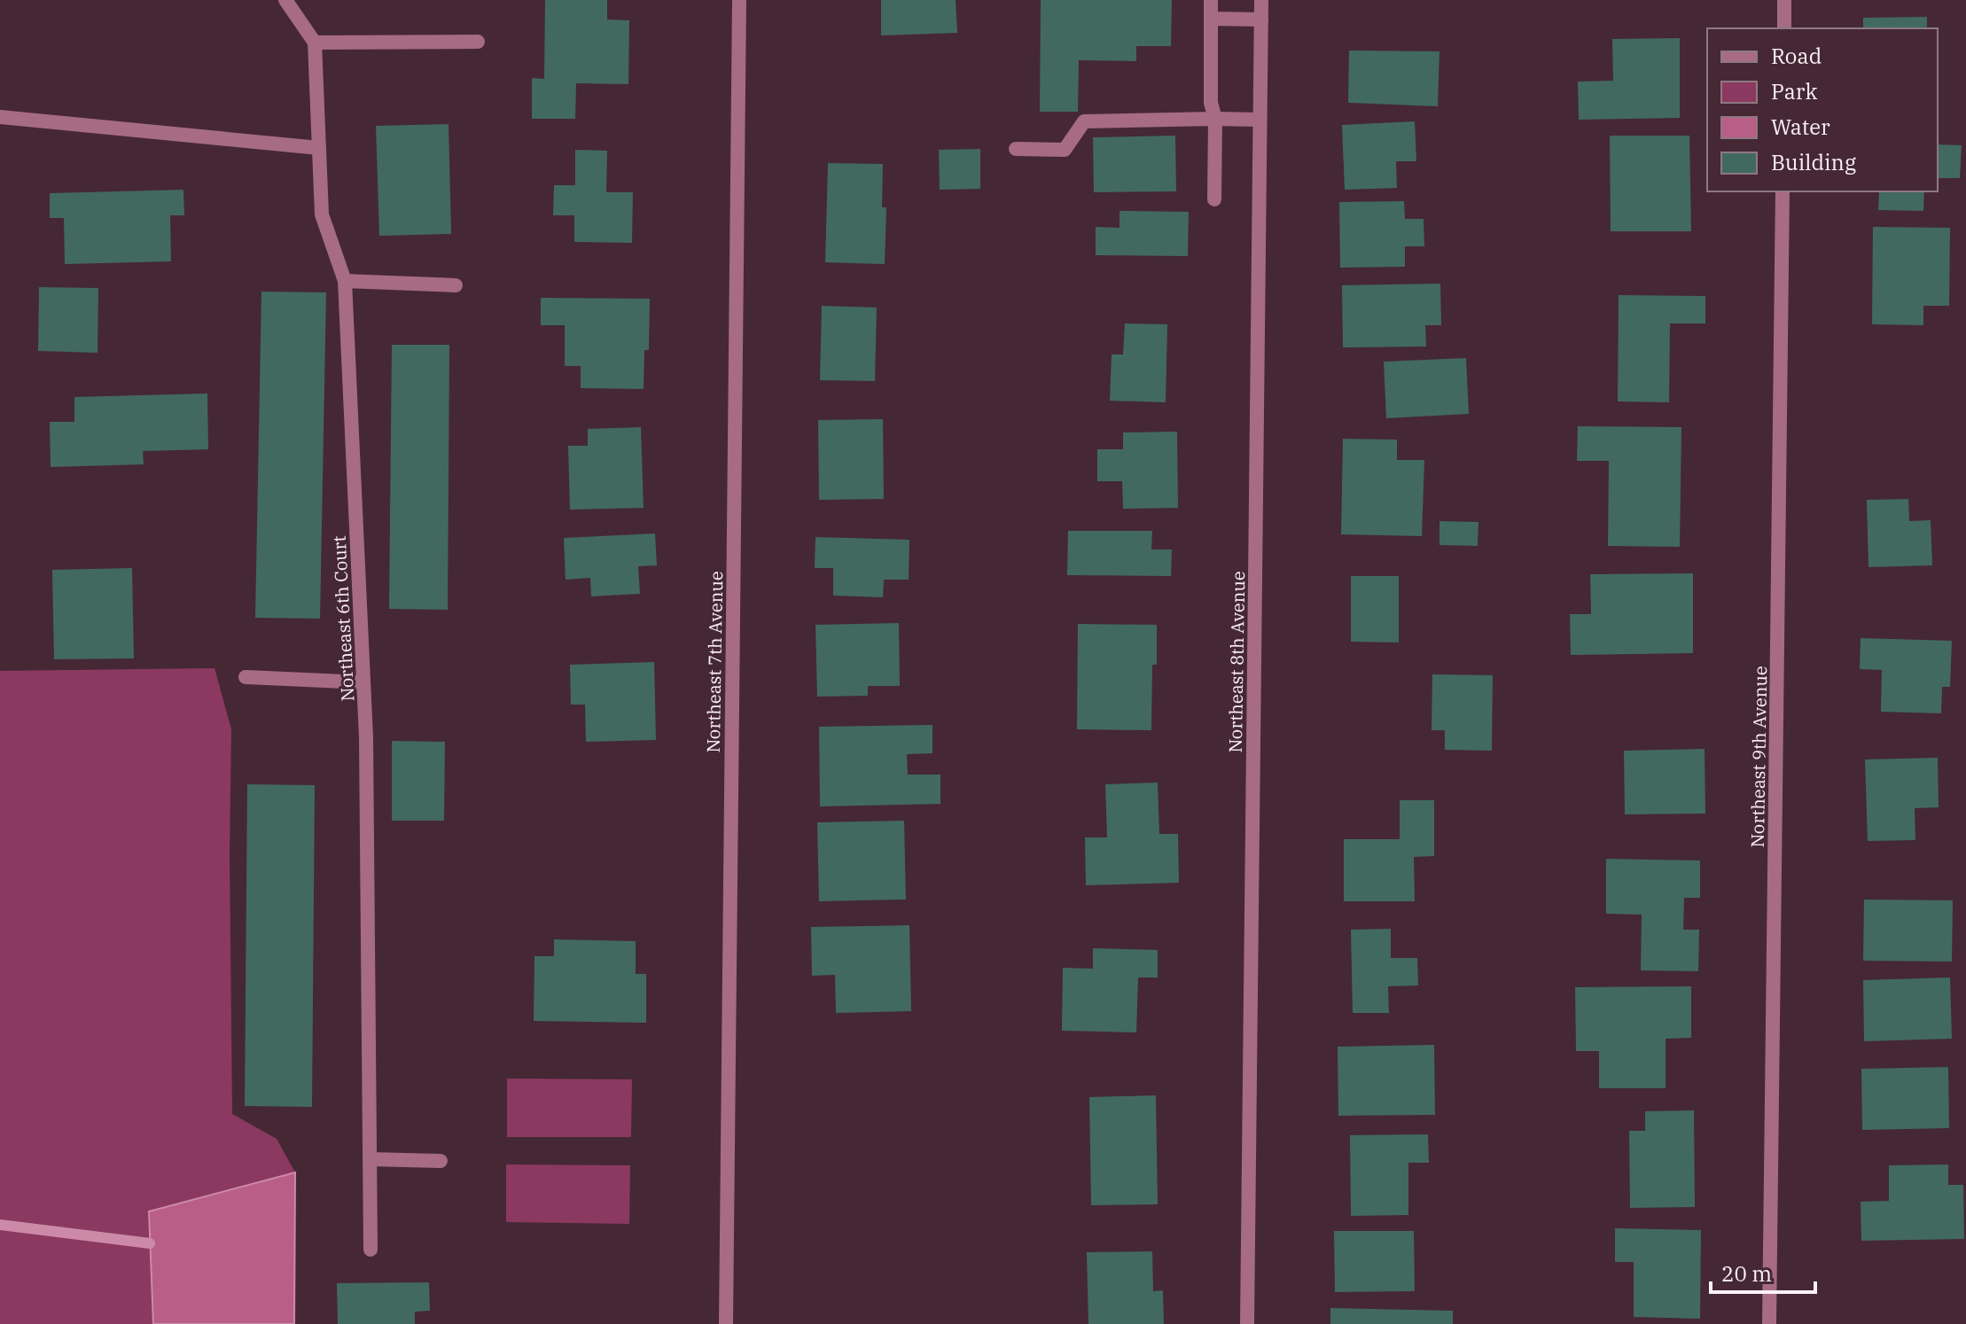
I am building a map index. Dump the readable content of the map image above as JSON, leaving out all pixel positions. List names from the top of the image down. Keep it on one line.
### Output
{"streets":{"street":["Northeast 6th Court","Northeast 7th Avenue","Northeast 8th Avenue","Northeast 9th Avenue"]},"legend":["Road","Park","Water","Building"],"scale_bar":"20 m"}
